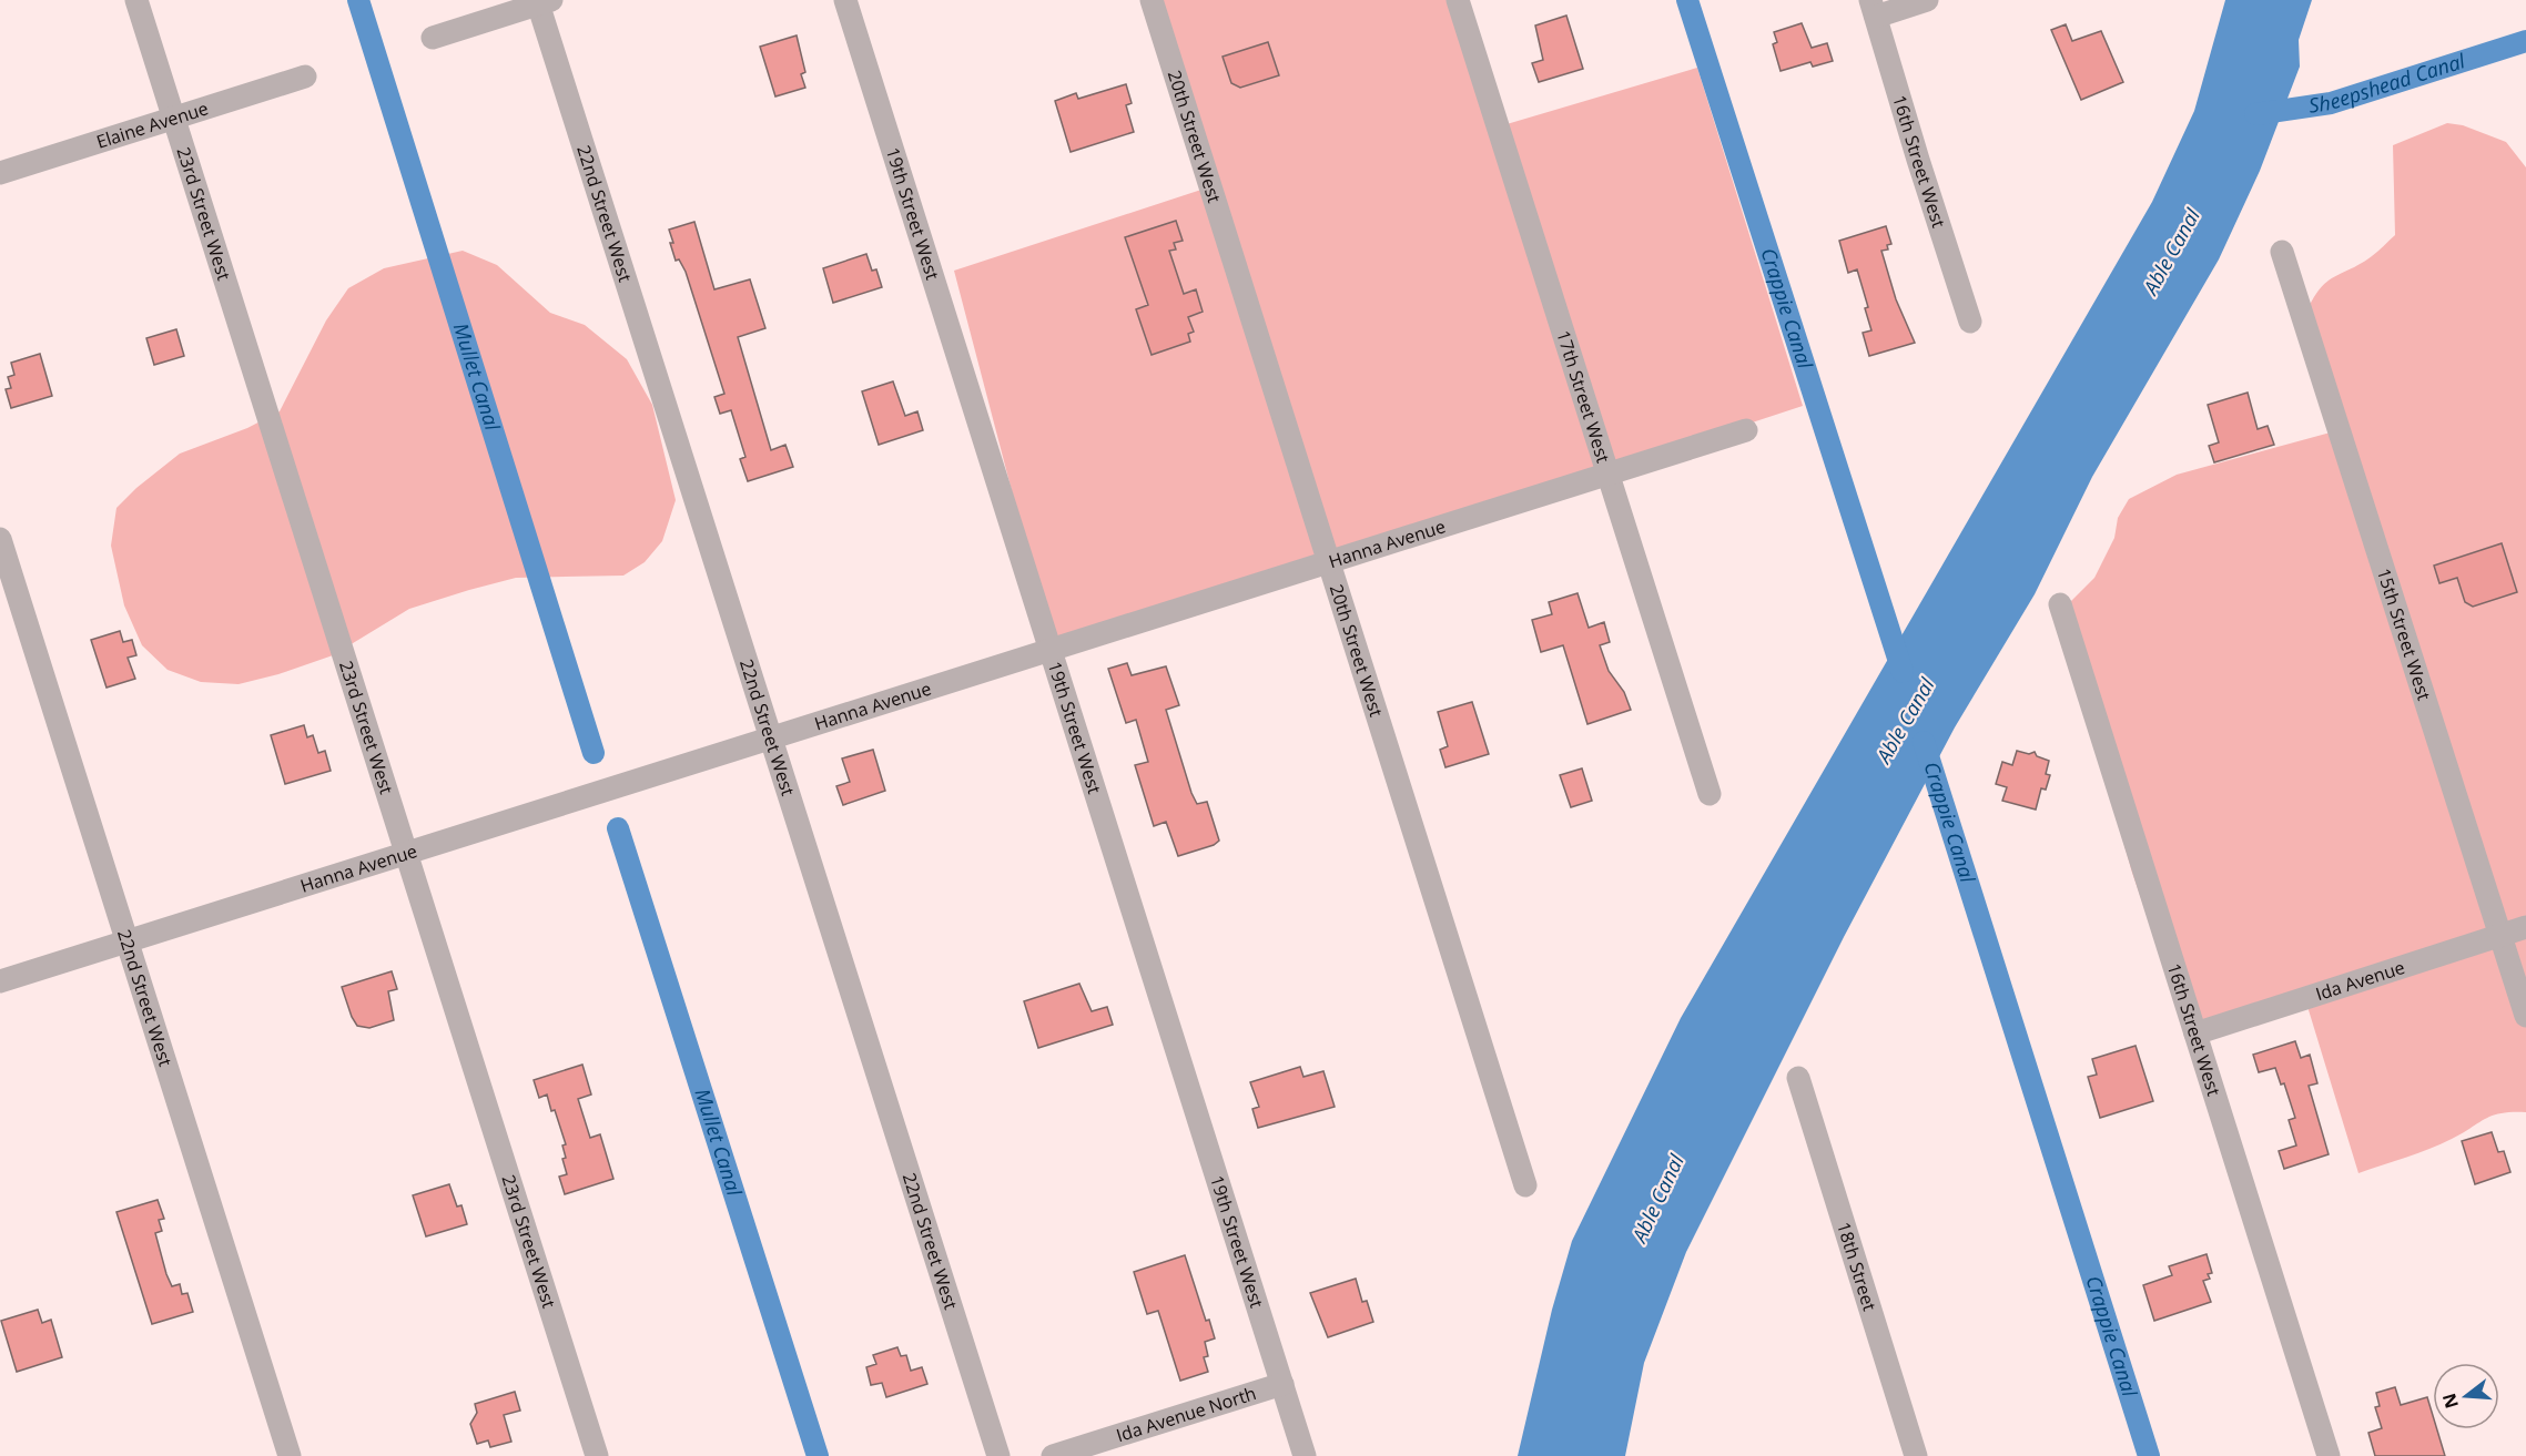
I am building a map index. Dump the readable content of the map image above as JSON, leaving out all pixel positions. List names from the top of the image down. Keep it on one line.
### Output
{"streets":{"street":["Elaine Avenue","20th Street West","16th Street West","23rd Street West","22nd Street West","19th Street West","17th Street West","Hanna Avenue","15th Street West","Ida Avenue","18th Street","Ida Avenue North"]},"crossings":[["Elaine Avenue","23rd Street West"],["20th Street West","Hanna Avenue"],["16th Street West","Ida Avenue"],["23rd Street West","Hanna Avenue"],["22nd Street West","Hanna Avenue"],["19th Street West","Hanna Avenue"],["19th Street West","Ida Avenue North"],["17th Street West","Hanna Avenue"],["15th Street West","Ida Avenue"]],"water":["Sheepshead Canal","Able Canal","Crappie Canal","Mullet Canal"],"north":"left"}
